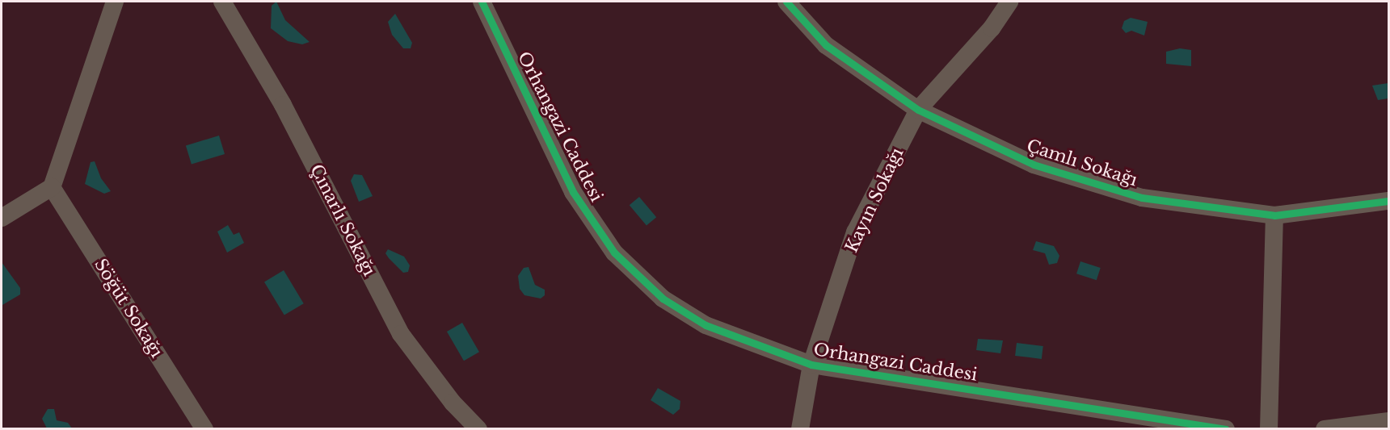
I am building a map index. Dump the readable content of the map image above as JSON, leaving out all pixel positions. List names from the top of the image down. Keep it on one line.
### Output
{"streets":{"street":["Orhangazi Caddesi","Çamlı Sokağı","Kayın Sokağı","Çınarlı Sokağı","Söğüt Sokağı"]},"crossings":[["Orhangazi Caddesi","Kayın Sokağı"],["Çamlı Sokağı","Kayın Sokağı"]]}
